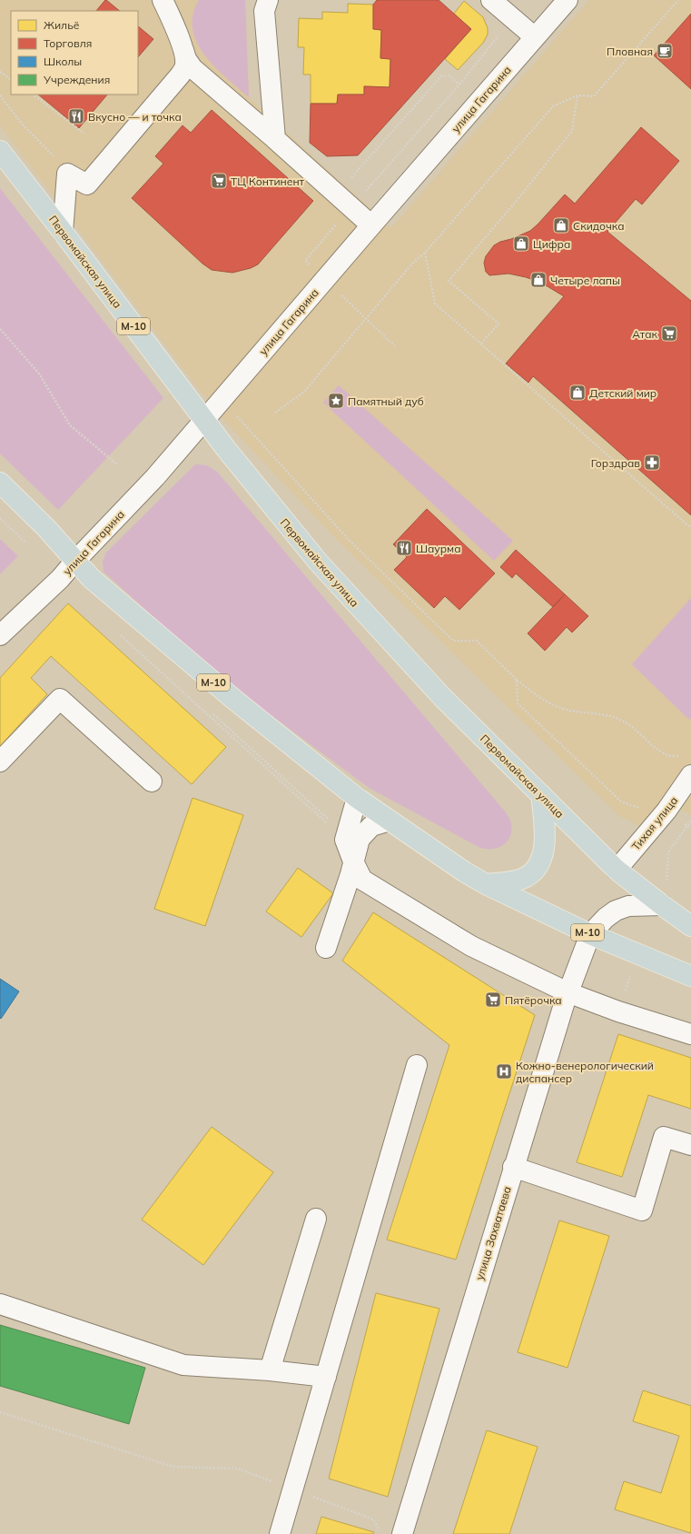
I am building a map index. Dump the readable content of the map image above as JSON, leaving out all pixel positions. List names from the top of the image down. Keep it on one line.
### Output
{"streets":{"highway":["Первомайская улица","М-10"],"street":["улица Гагарина","Тихая улица","улица Захватаева"]},"crossings":[["улица Гагарина","Первомайская улица"],["улица Гагарина","М-10"],["Первомайская улица","Тихая улица"],["М-10","улица Захватаева"]],"places":{"cafe":["Пловная"],"restaurant":["Вкусно — и точка","Шаурма"],"supermarket":["ТЦ Континент","Атак","Пятёрочка"],"shop":["Скидочка","Цифра","Четыре лапы","Детский мир"],"place":["Памятный дуб"],"pharmacy":["Горздрав"],"hospital":["Кожно-венерологический диспансер"]},"legend":["Жильё","Торговля","Школы","Учреждения"]}
